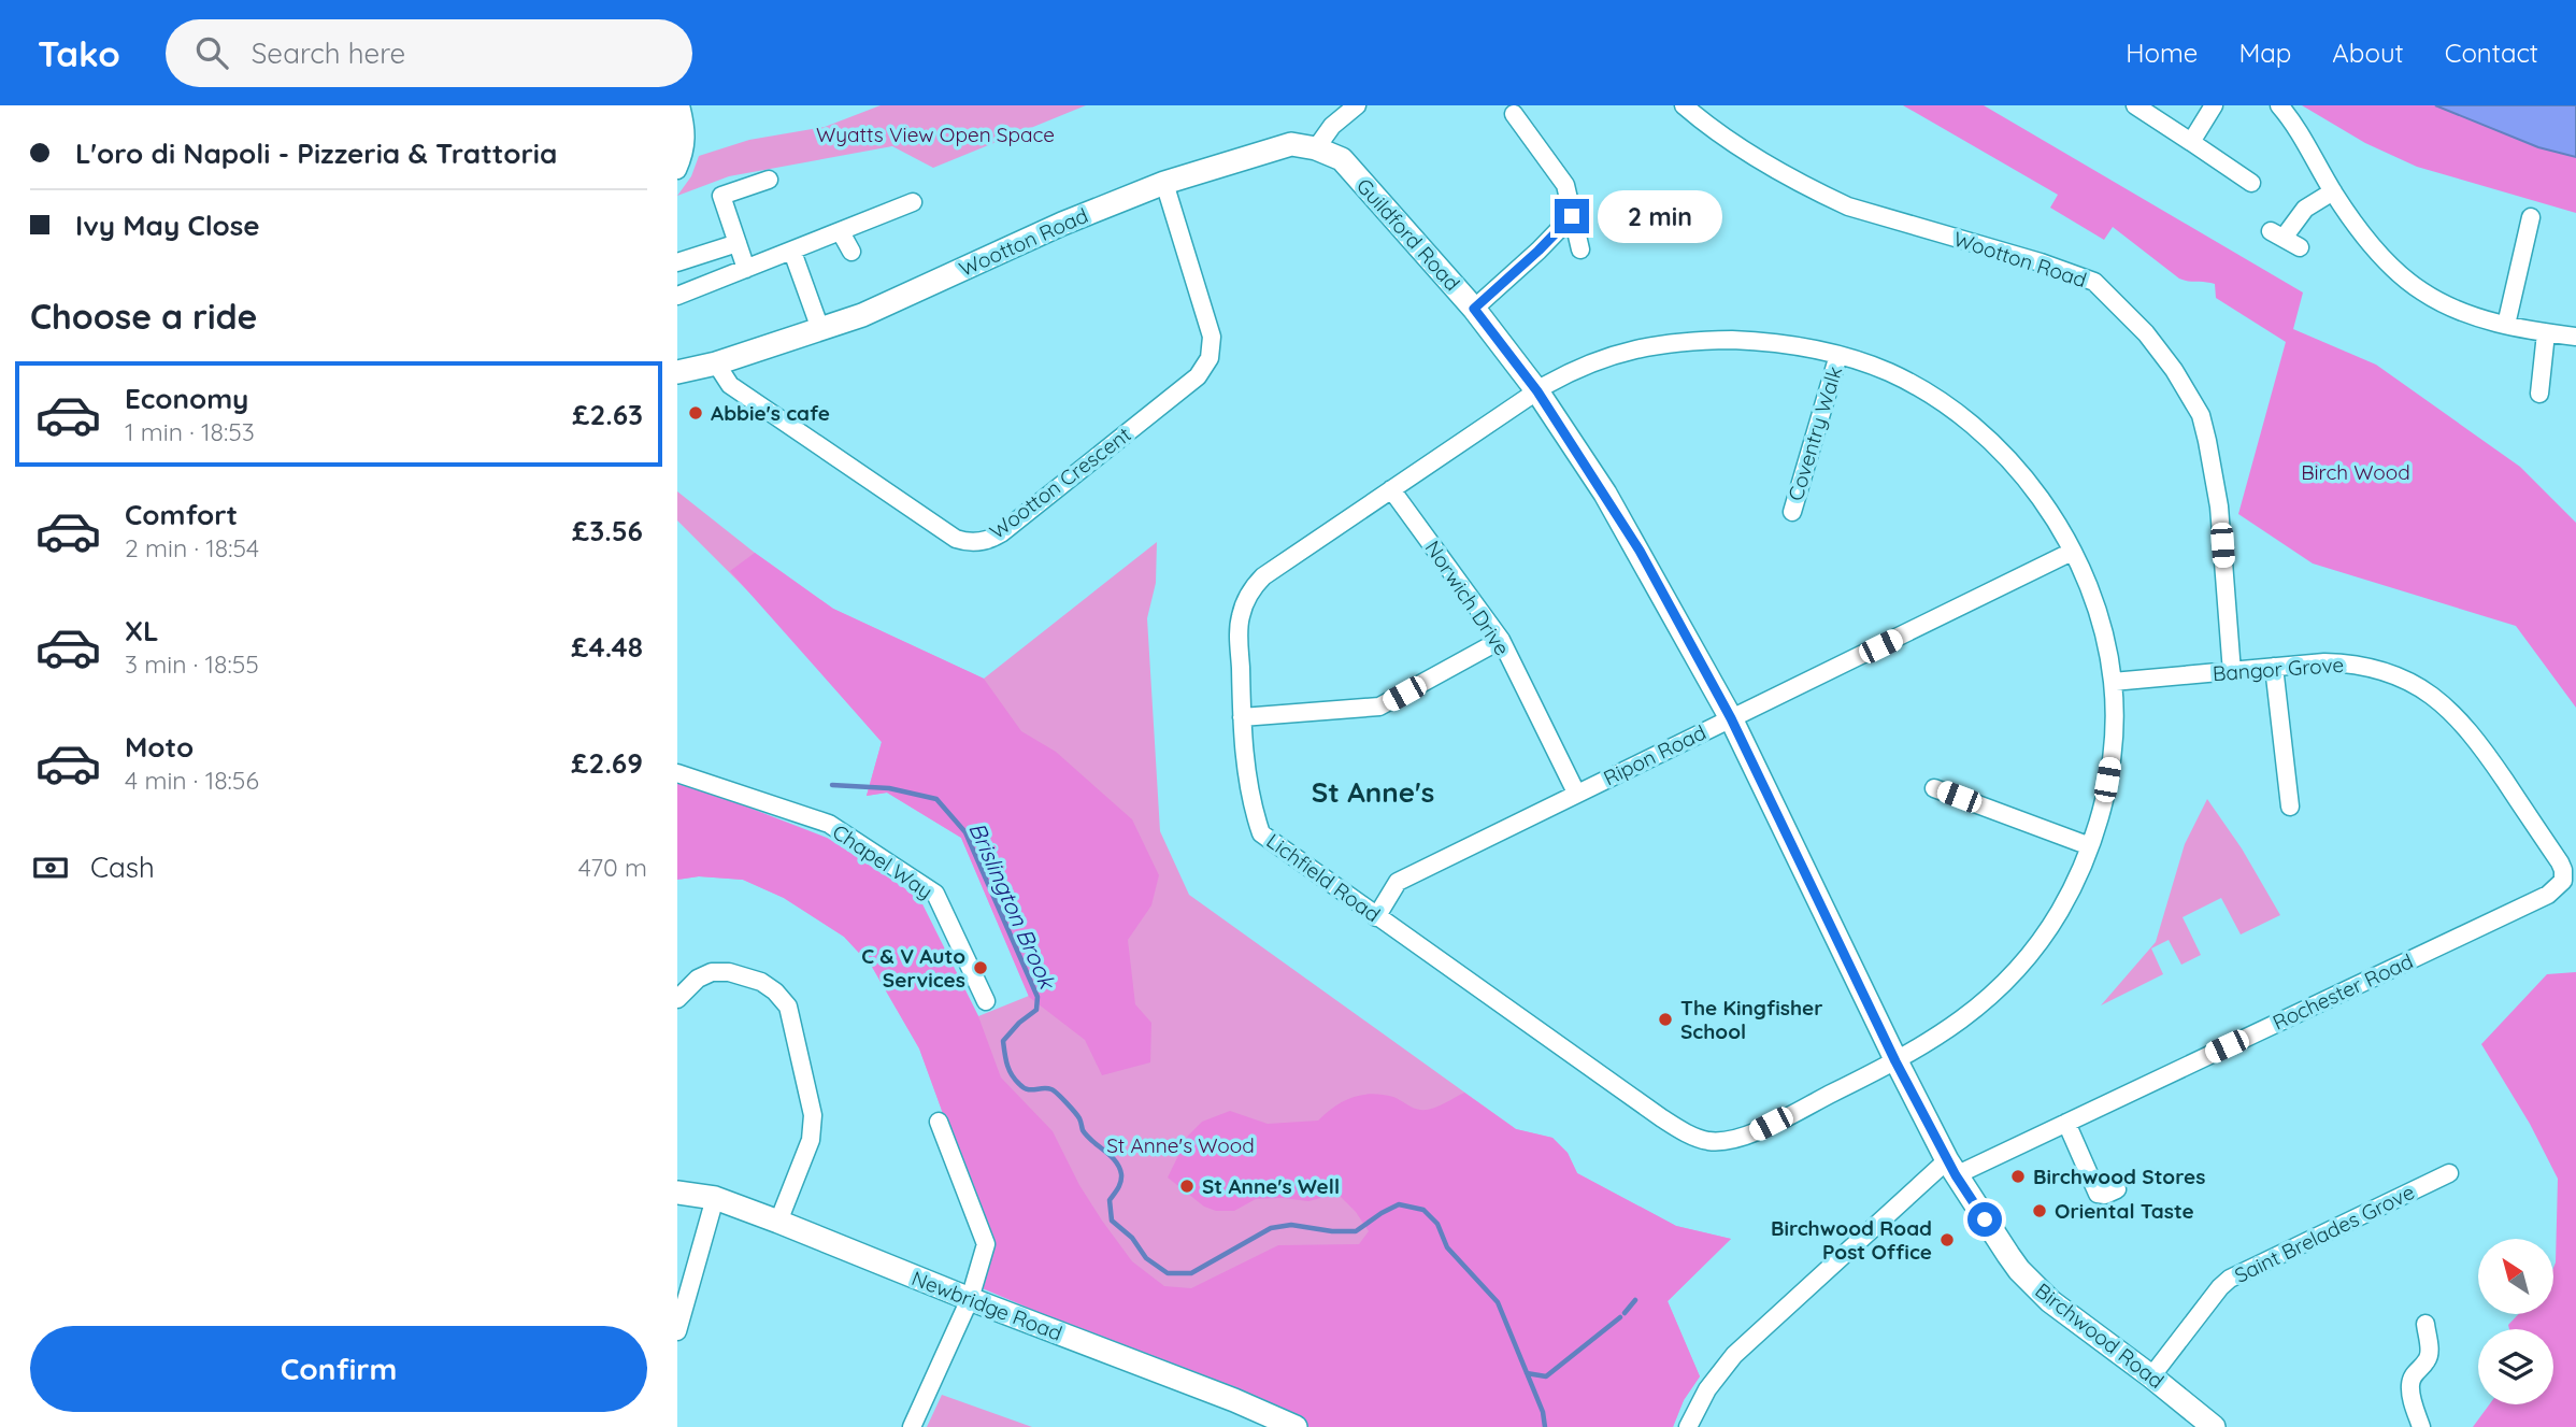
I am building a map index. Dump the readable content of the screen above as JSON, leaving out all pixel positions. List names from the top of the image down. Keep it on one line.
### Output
{"streets":{"street":["Guildford Road","Wootton Road","Coventry Walk","Wootton Crescent","Norwich Drive","Bangor Grove","Ripon Road","Chapel Way","Lichfield Road","Rochester Road","Saint Brelades Grove","Newbridge Road","Birchwood Road"]},"crossings":[["Guildford Road","Wootton Road"],["Guildford Road","Ripon Road"],["Guildford Road","Lichfield Road"],["Guildford Road","Rochester Road"],["Guildford Road","Birchwood Road"],["Wootton Road","Wootton Crescent"],["Wootton Road","Bangor Grove"],["Coventry Walk","Lichfield Road"],["Norwich Drive","Ripon Road"],["Norwich Drive","Lichfield Road"],["Bangor Grove","Lichfield Road"],["Bangor Grove","Rochester Road"],["Ripon Road","Lichfield Road"],["Rochester Road","Birchwood Road"],["Saint Brelades Grove","Birchwood Road"]],"districts":["St Anne's"],"water":["Brislington Brook"],"parks":["Wyatts View Open Space","Birch Wood","St Anne's Wood"],"places":["Abbie's cafe","C & V Auto Services","The Kingfisher School","Birchwood Stores","St Anne's Well","Oriental Taste","Birchwood Road Post Office"],"north":"top left","page":{"header":"Tako","search":"Search here","nav":["Home","Map","About","Contact"],"banner":["L'oro di Napoli - Pizzeria & Trattoria","Ivy May Close"],"bubble":"2 min","heading":"Choose a ride","list":[{"name":"Economy","note":"1 min · 18:53","value":"£2.63"},{"name":"Comfort","note":"2 min · 18:54","value":"£3.56"},{"name":"XL","note":"3 min · 18:55","value":"£4.48"},{"name":"Moto","note":"4 min · 18:56","value":"£2.69"}],"pay":["Cash","470 m"],"buttons":"Confirm"}}
